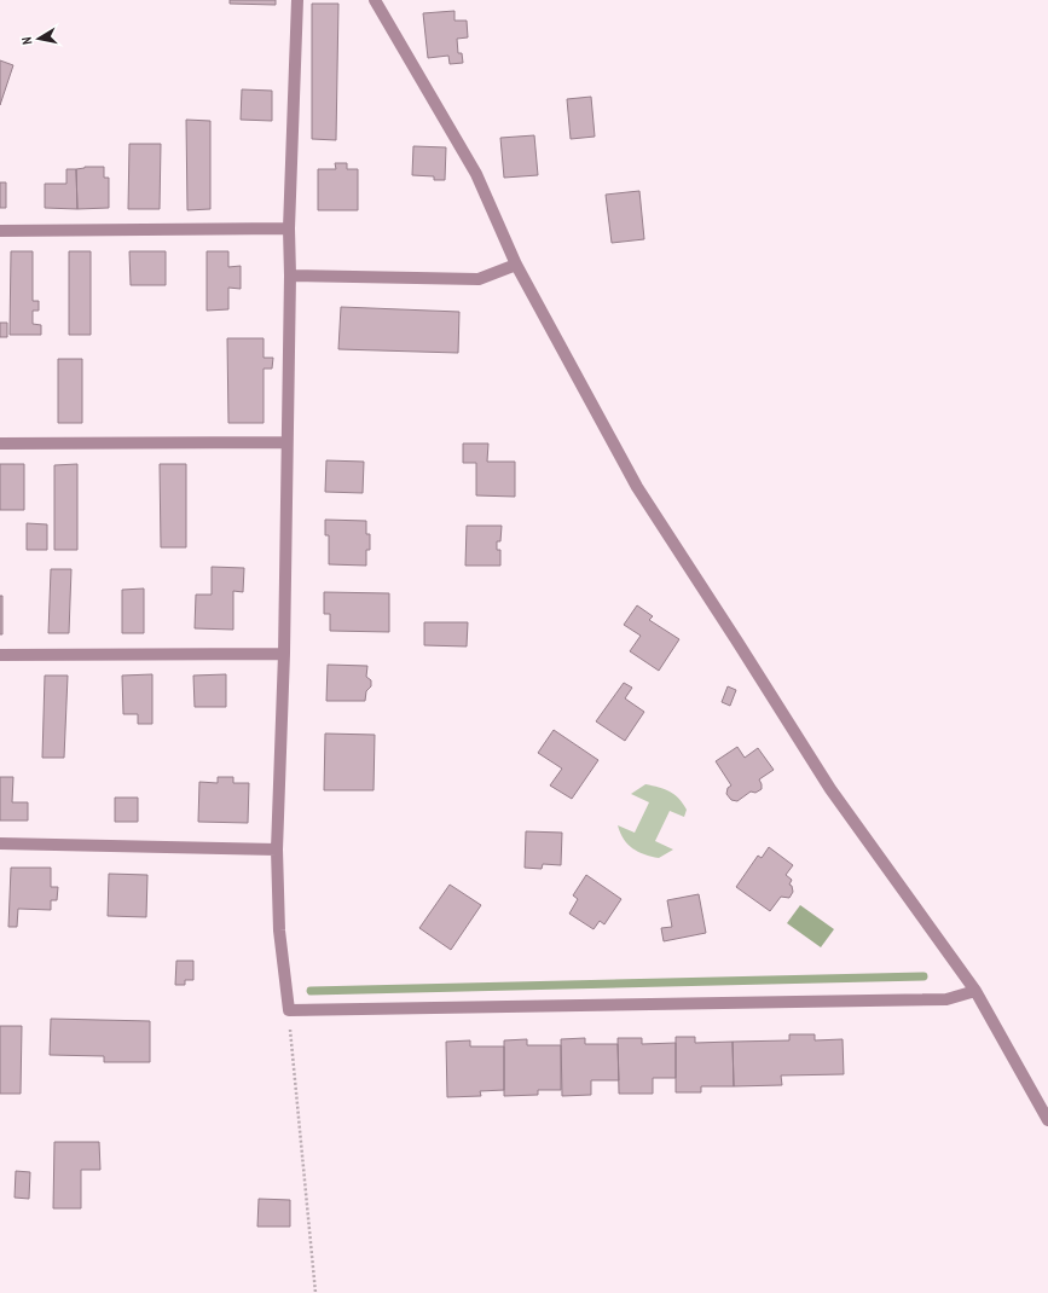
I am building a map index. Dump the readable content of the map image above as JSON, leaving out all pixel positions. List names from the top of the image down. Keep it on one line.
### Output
{"north":"left"}
